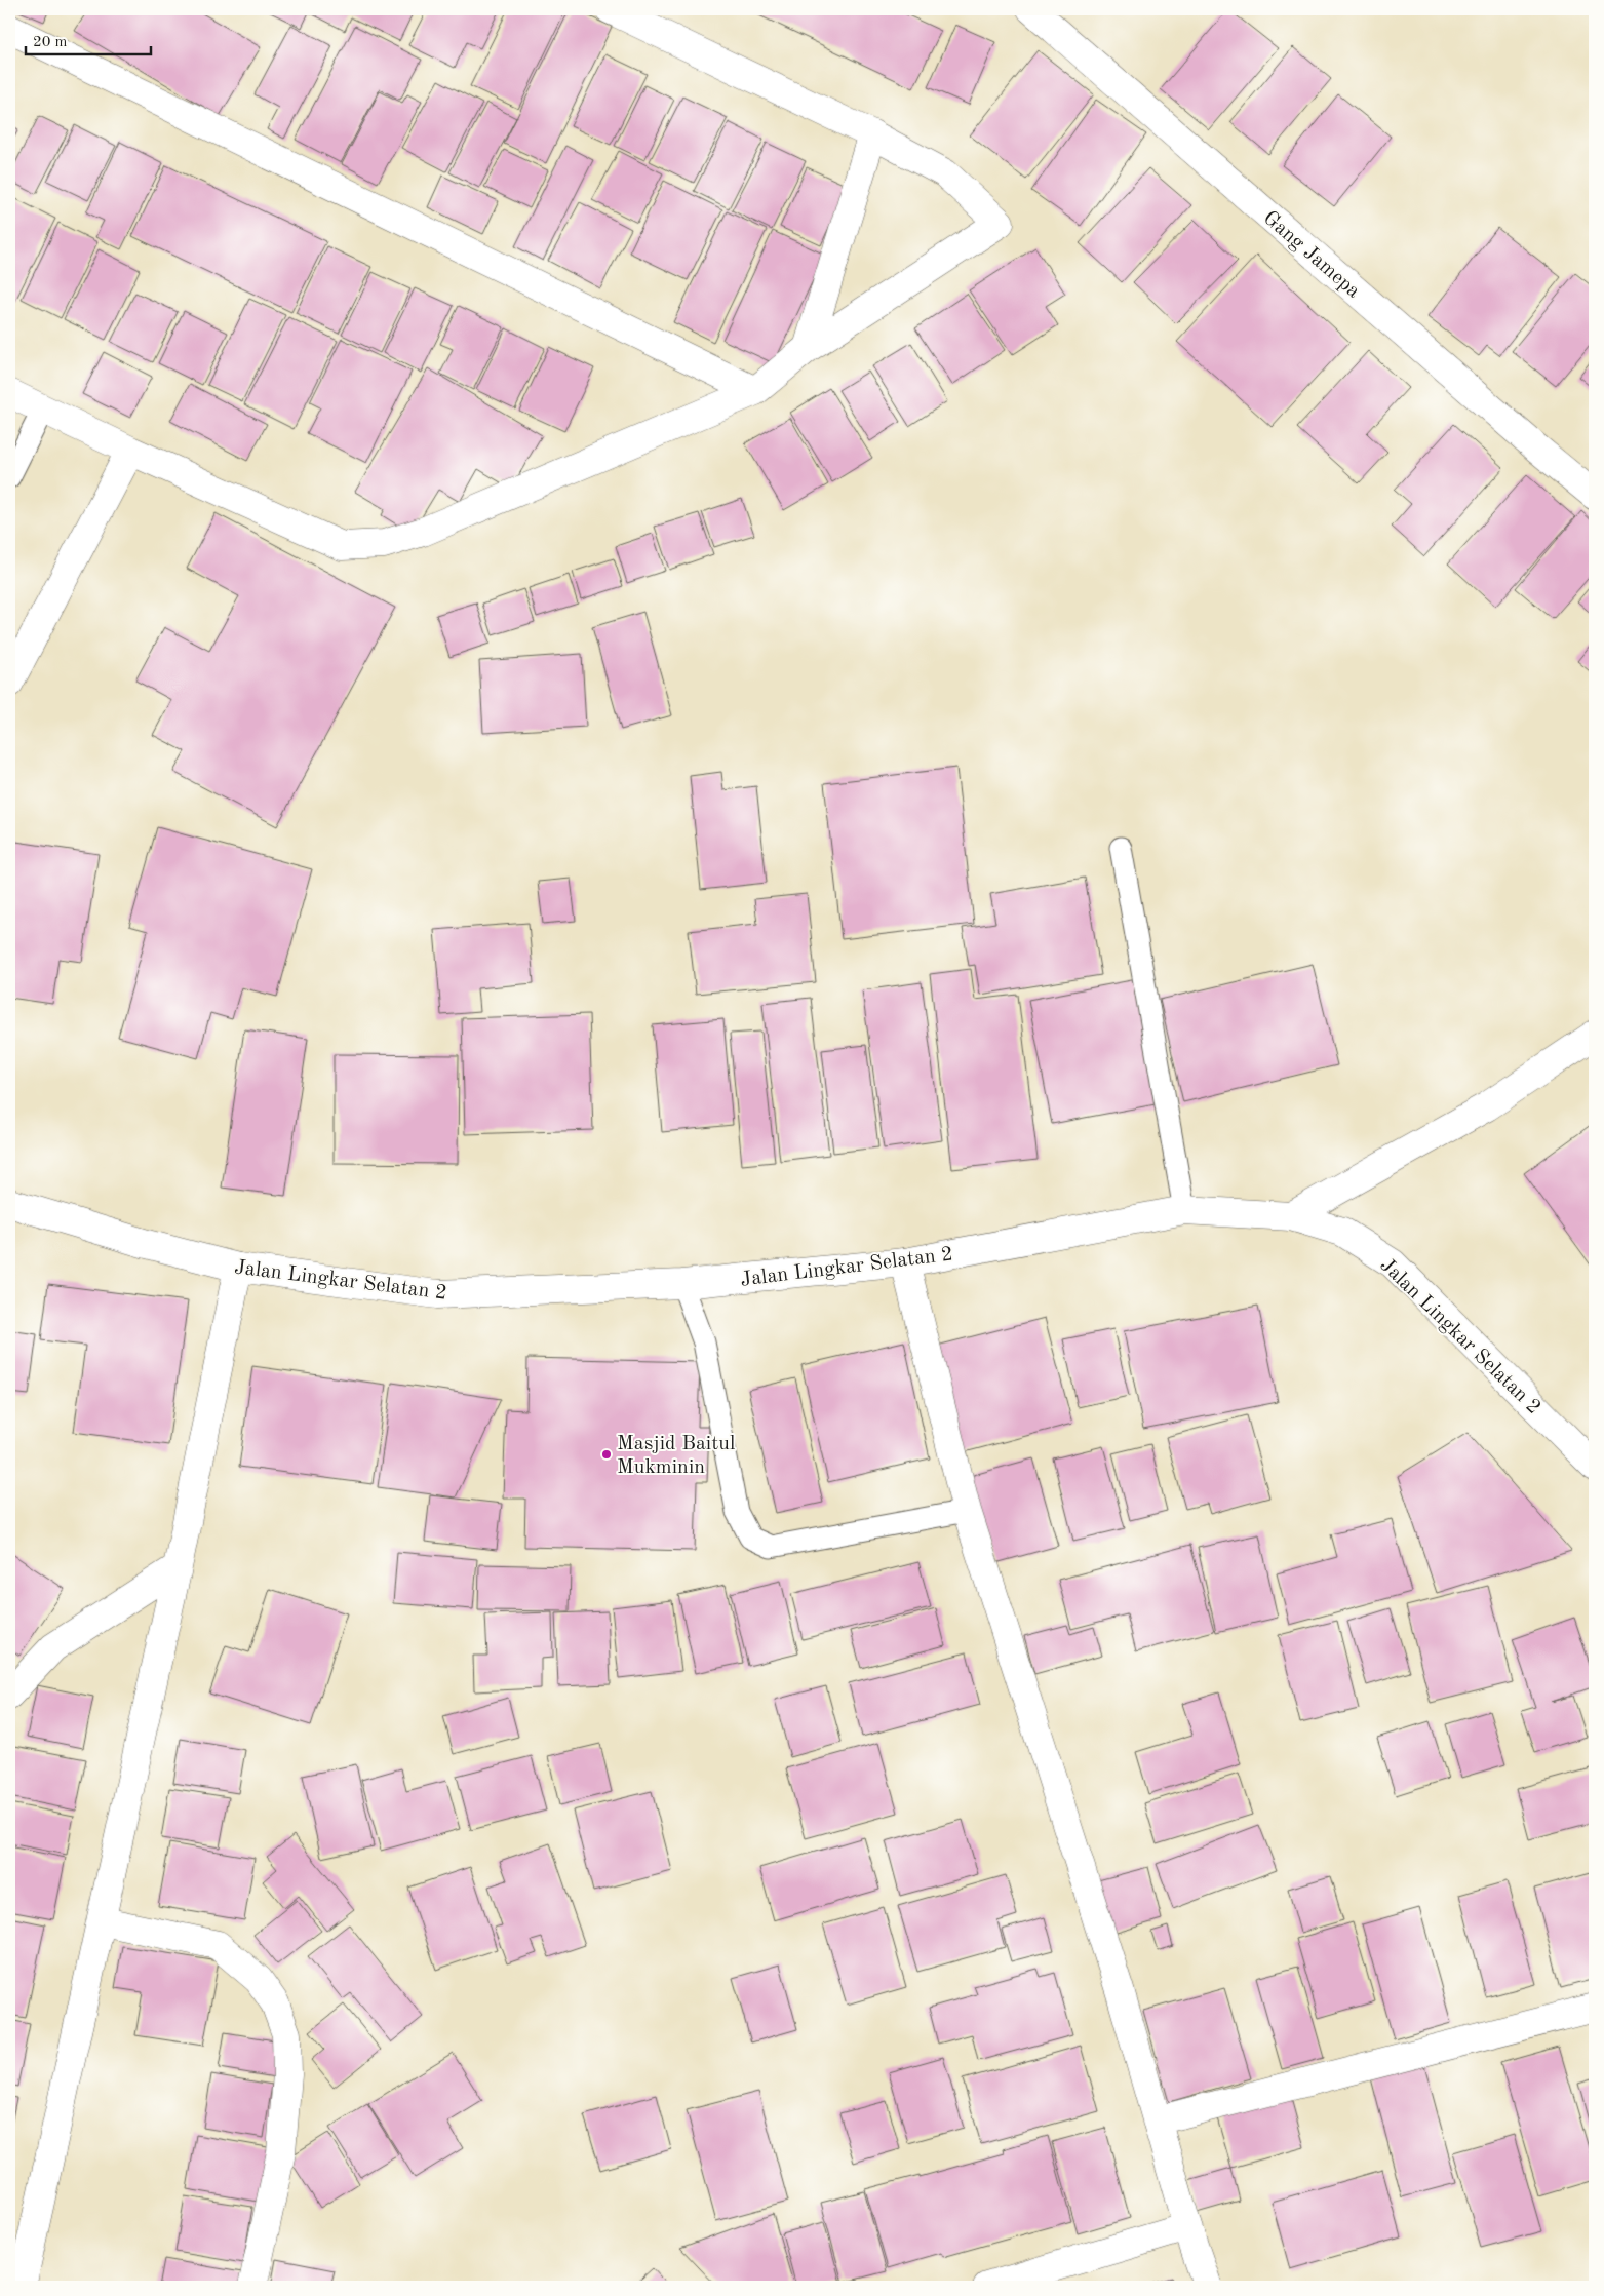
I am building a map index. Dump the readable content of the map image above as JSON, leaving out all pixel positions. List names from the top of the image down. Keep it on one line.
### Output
{"streets":{"main road":["Gang Jamepa","Jalan Lingkar Selatan 2"]},"places":["Masjid Baitul Mukminin"],"scale_bar":"20 m"}
